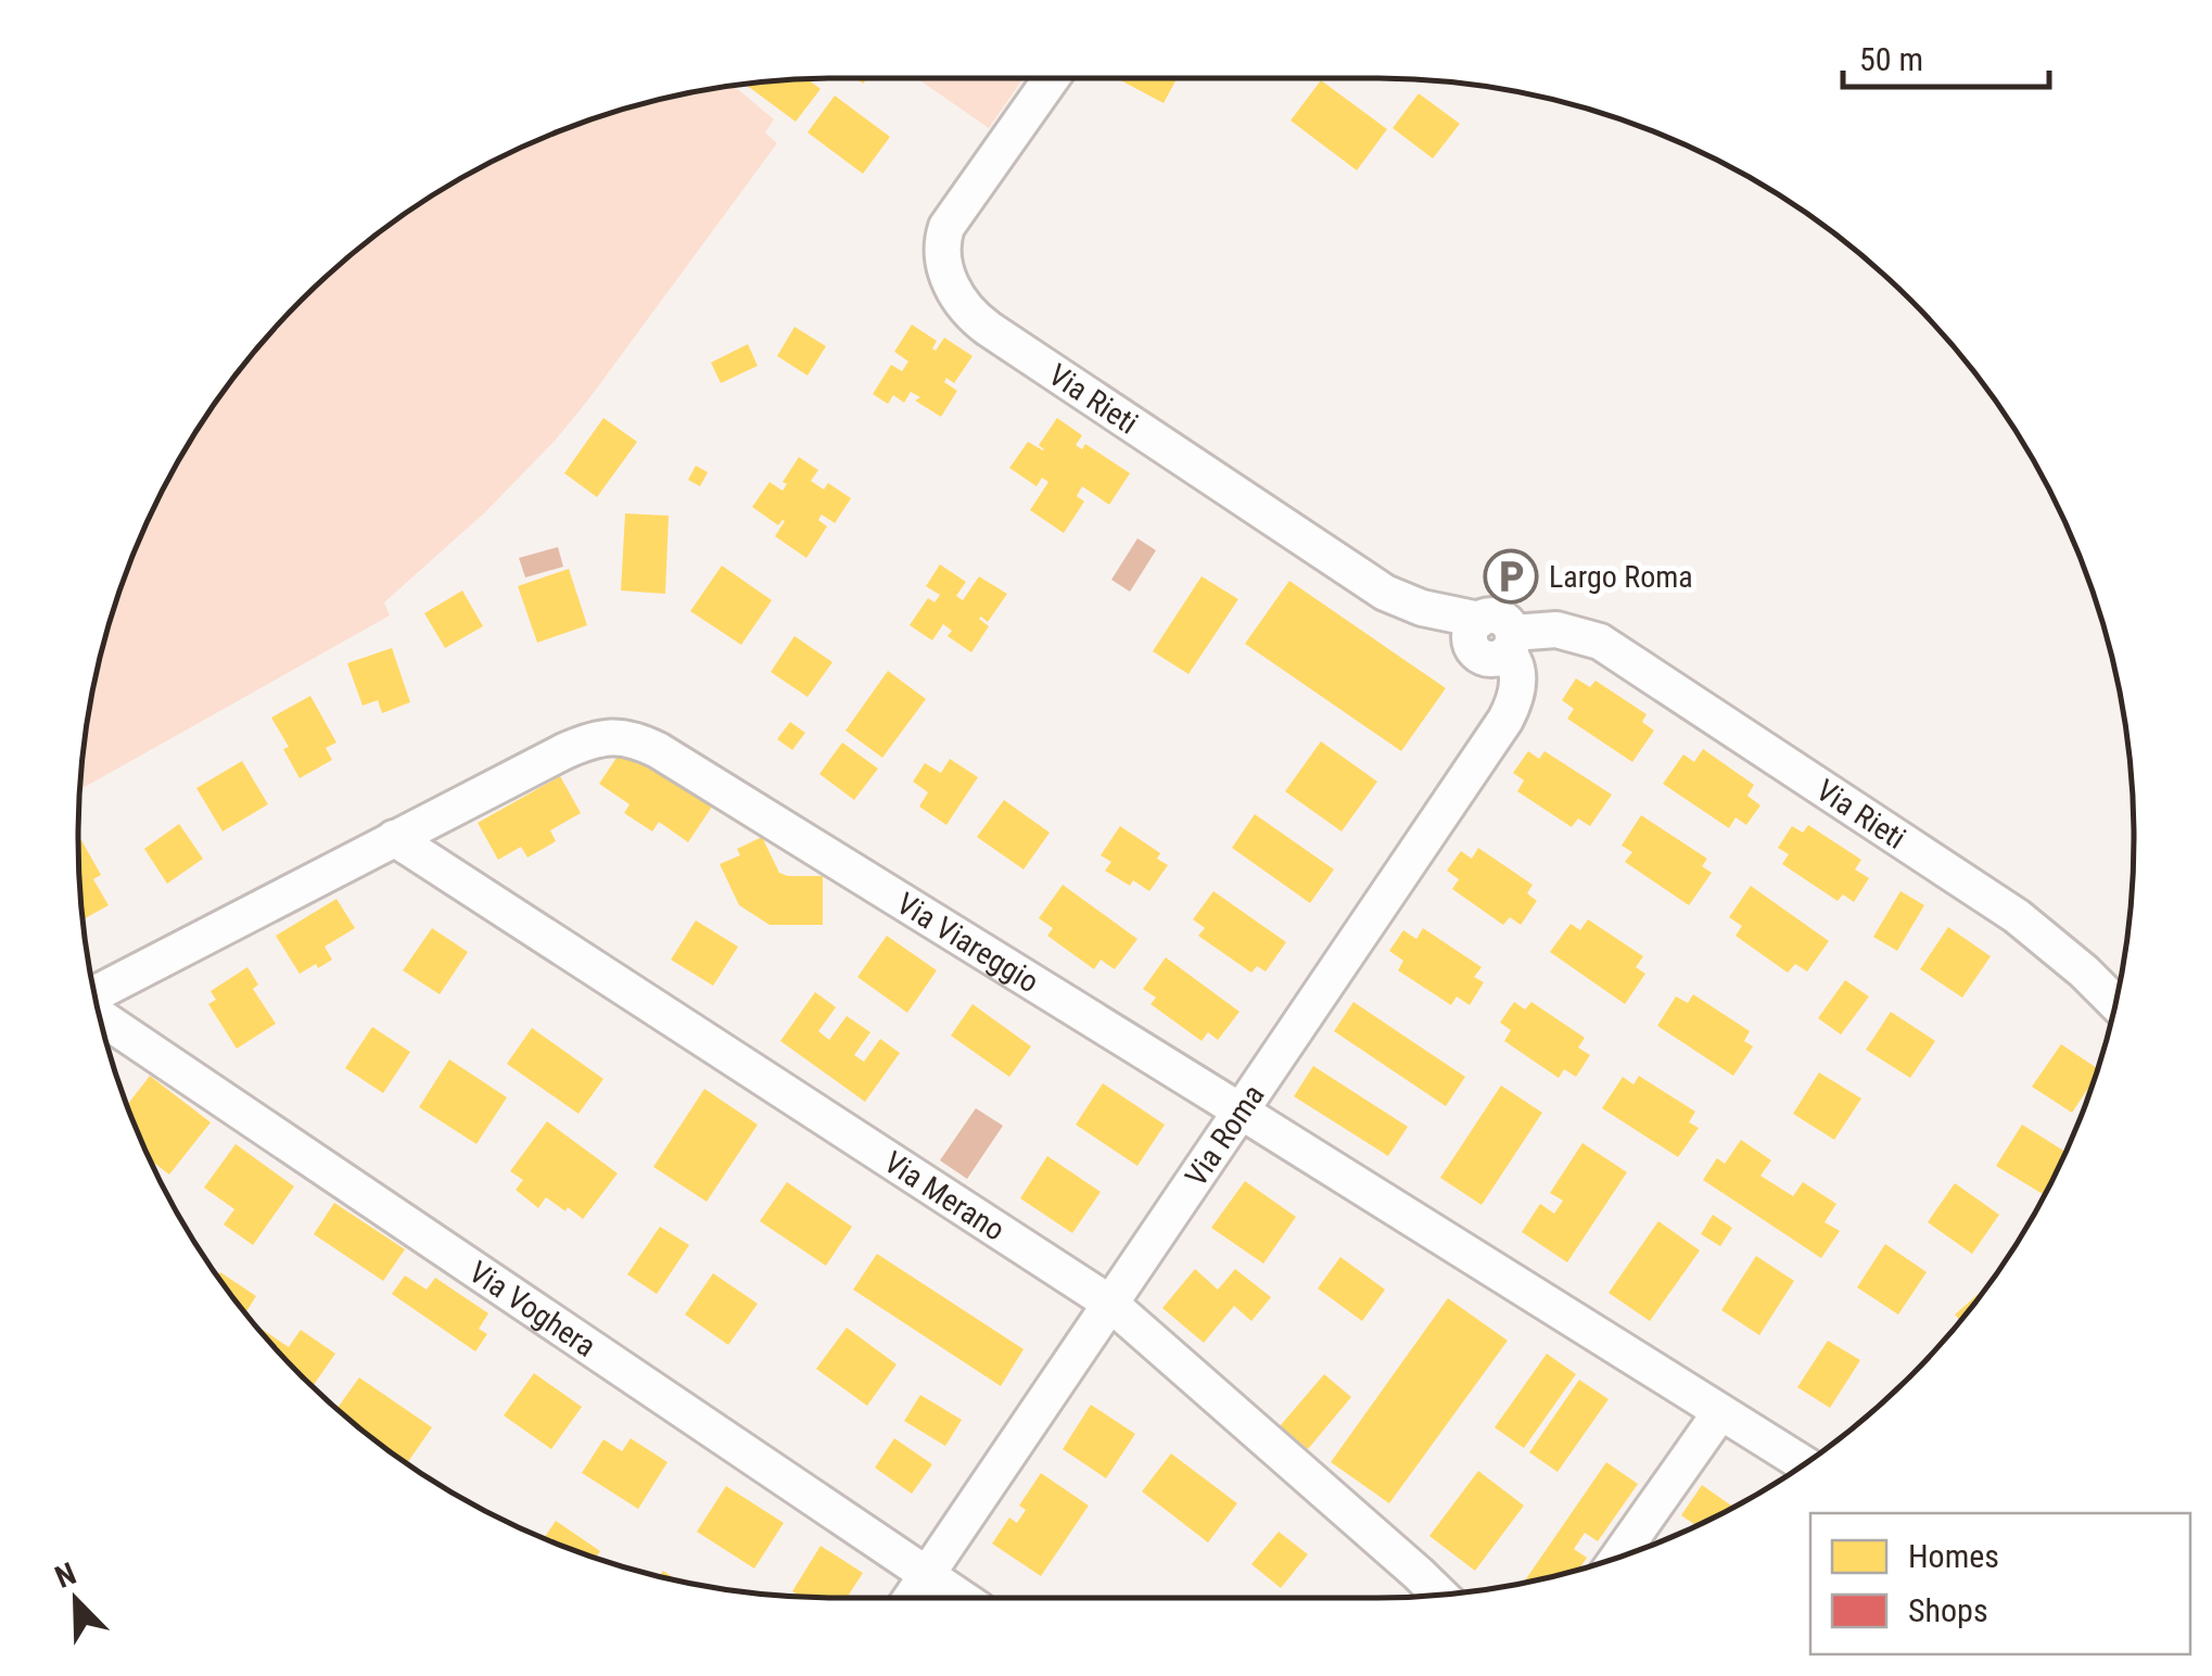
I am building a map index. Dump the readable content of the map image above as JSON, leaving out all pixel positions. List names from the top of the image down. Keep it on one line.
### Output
{"streets":{"street":["Via Rieti","Via Viareggio","Via Roma","Via Merano","Via Voghera"]},"crossings":[["Via Rieti","Via Roma"],["Via Viareggio","Via Roma"],["Via Viareggio","Via Merano"],["Via Roma","Via Merano"],["Via Roma","Via Voghera"]],"places":{"parking":["Largo Roma"]},"legend":["Homes","Shops"],"scale_bar":"50 m","north":"top left"}
